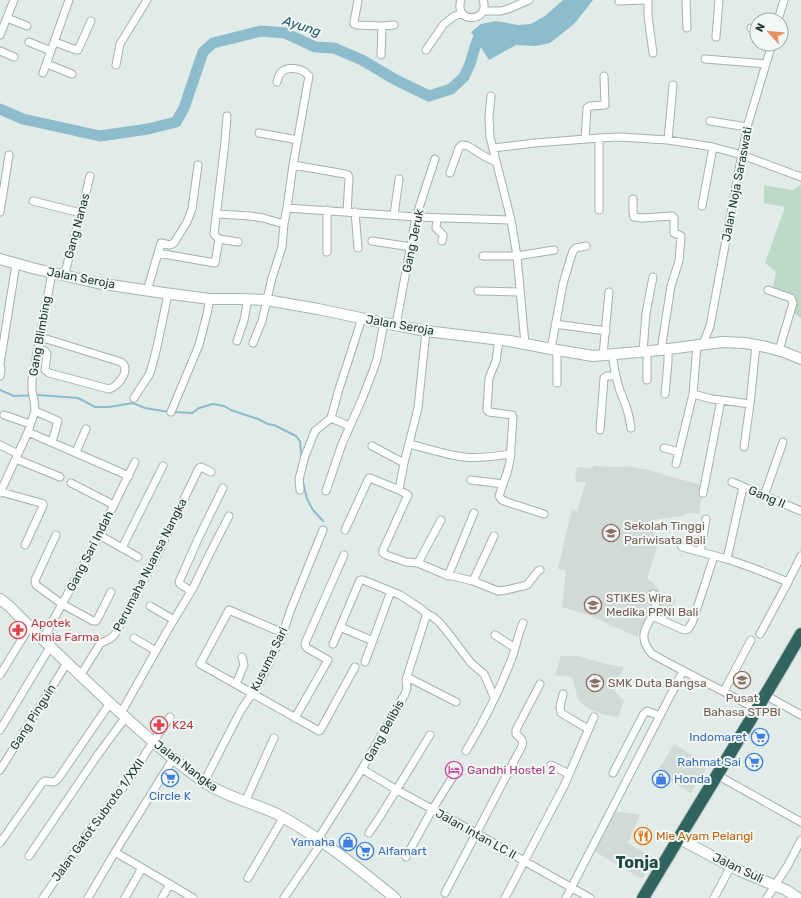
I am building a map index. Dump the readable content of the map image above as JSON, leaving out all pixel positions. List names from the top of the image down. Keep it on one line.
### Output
{"streets":{"street":["Jalan Noja Saraswati","Gang Nanas","Gang Jeruk","Jalan Seroja","Gang Blimbing","Gang II","Gang Sari Indah","Perumaha Nuansa Nangka","Kusuma Sari","Gang Pinguin","Gang Belibis","Jalan Nangka","Jalan Gatot Subroto 1/XXII","Jalan Intan LC II","Jalan Suli"]},"crossings":[["Jalan Noja Saraswati","Jalan Seroja"],["Gang Nanas","Jalan Seroja"],["Gang Jeruk","Jalan Seroja"],["Jalan Seroja","Gang Blimbing"],["Gang Sari Indah","Jalan Nangka"],["Perumaha Nuansa Nangka","Jalan Nangka"],["Kusuma Sari","Jalan Nangka"],["Gang Pinguin","Jalan Nangka"],["Gang Belibis","Jalan Nangka"],["Gang Belibis","Jalan Intan LC II"],["Jalan Nangka","Jalan Gatot Subroto 1/XXII"]],"districts":["Tonja"],"water":["Ayung"],"places":{"school or university":["Sekolah Tinggi Pariwisata Bali","STIKES Wira Medika PPNI Bali","Pusat Bahasa STPBI","SMK Duta Bangsa"],"pharmacy":["Apotek Kimia Farma","K24"],"supermarket":["Indomaret","Rahmat Sai","Circle K","Alfamart"],"hotel":["Gandhi Hostel 2"],"shop":["Honda","Yamaha"],"restaurant":["Mie Ayam Pelangi"]},"north":"top left"}
